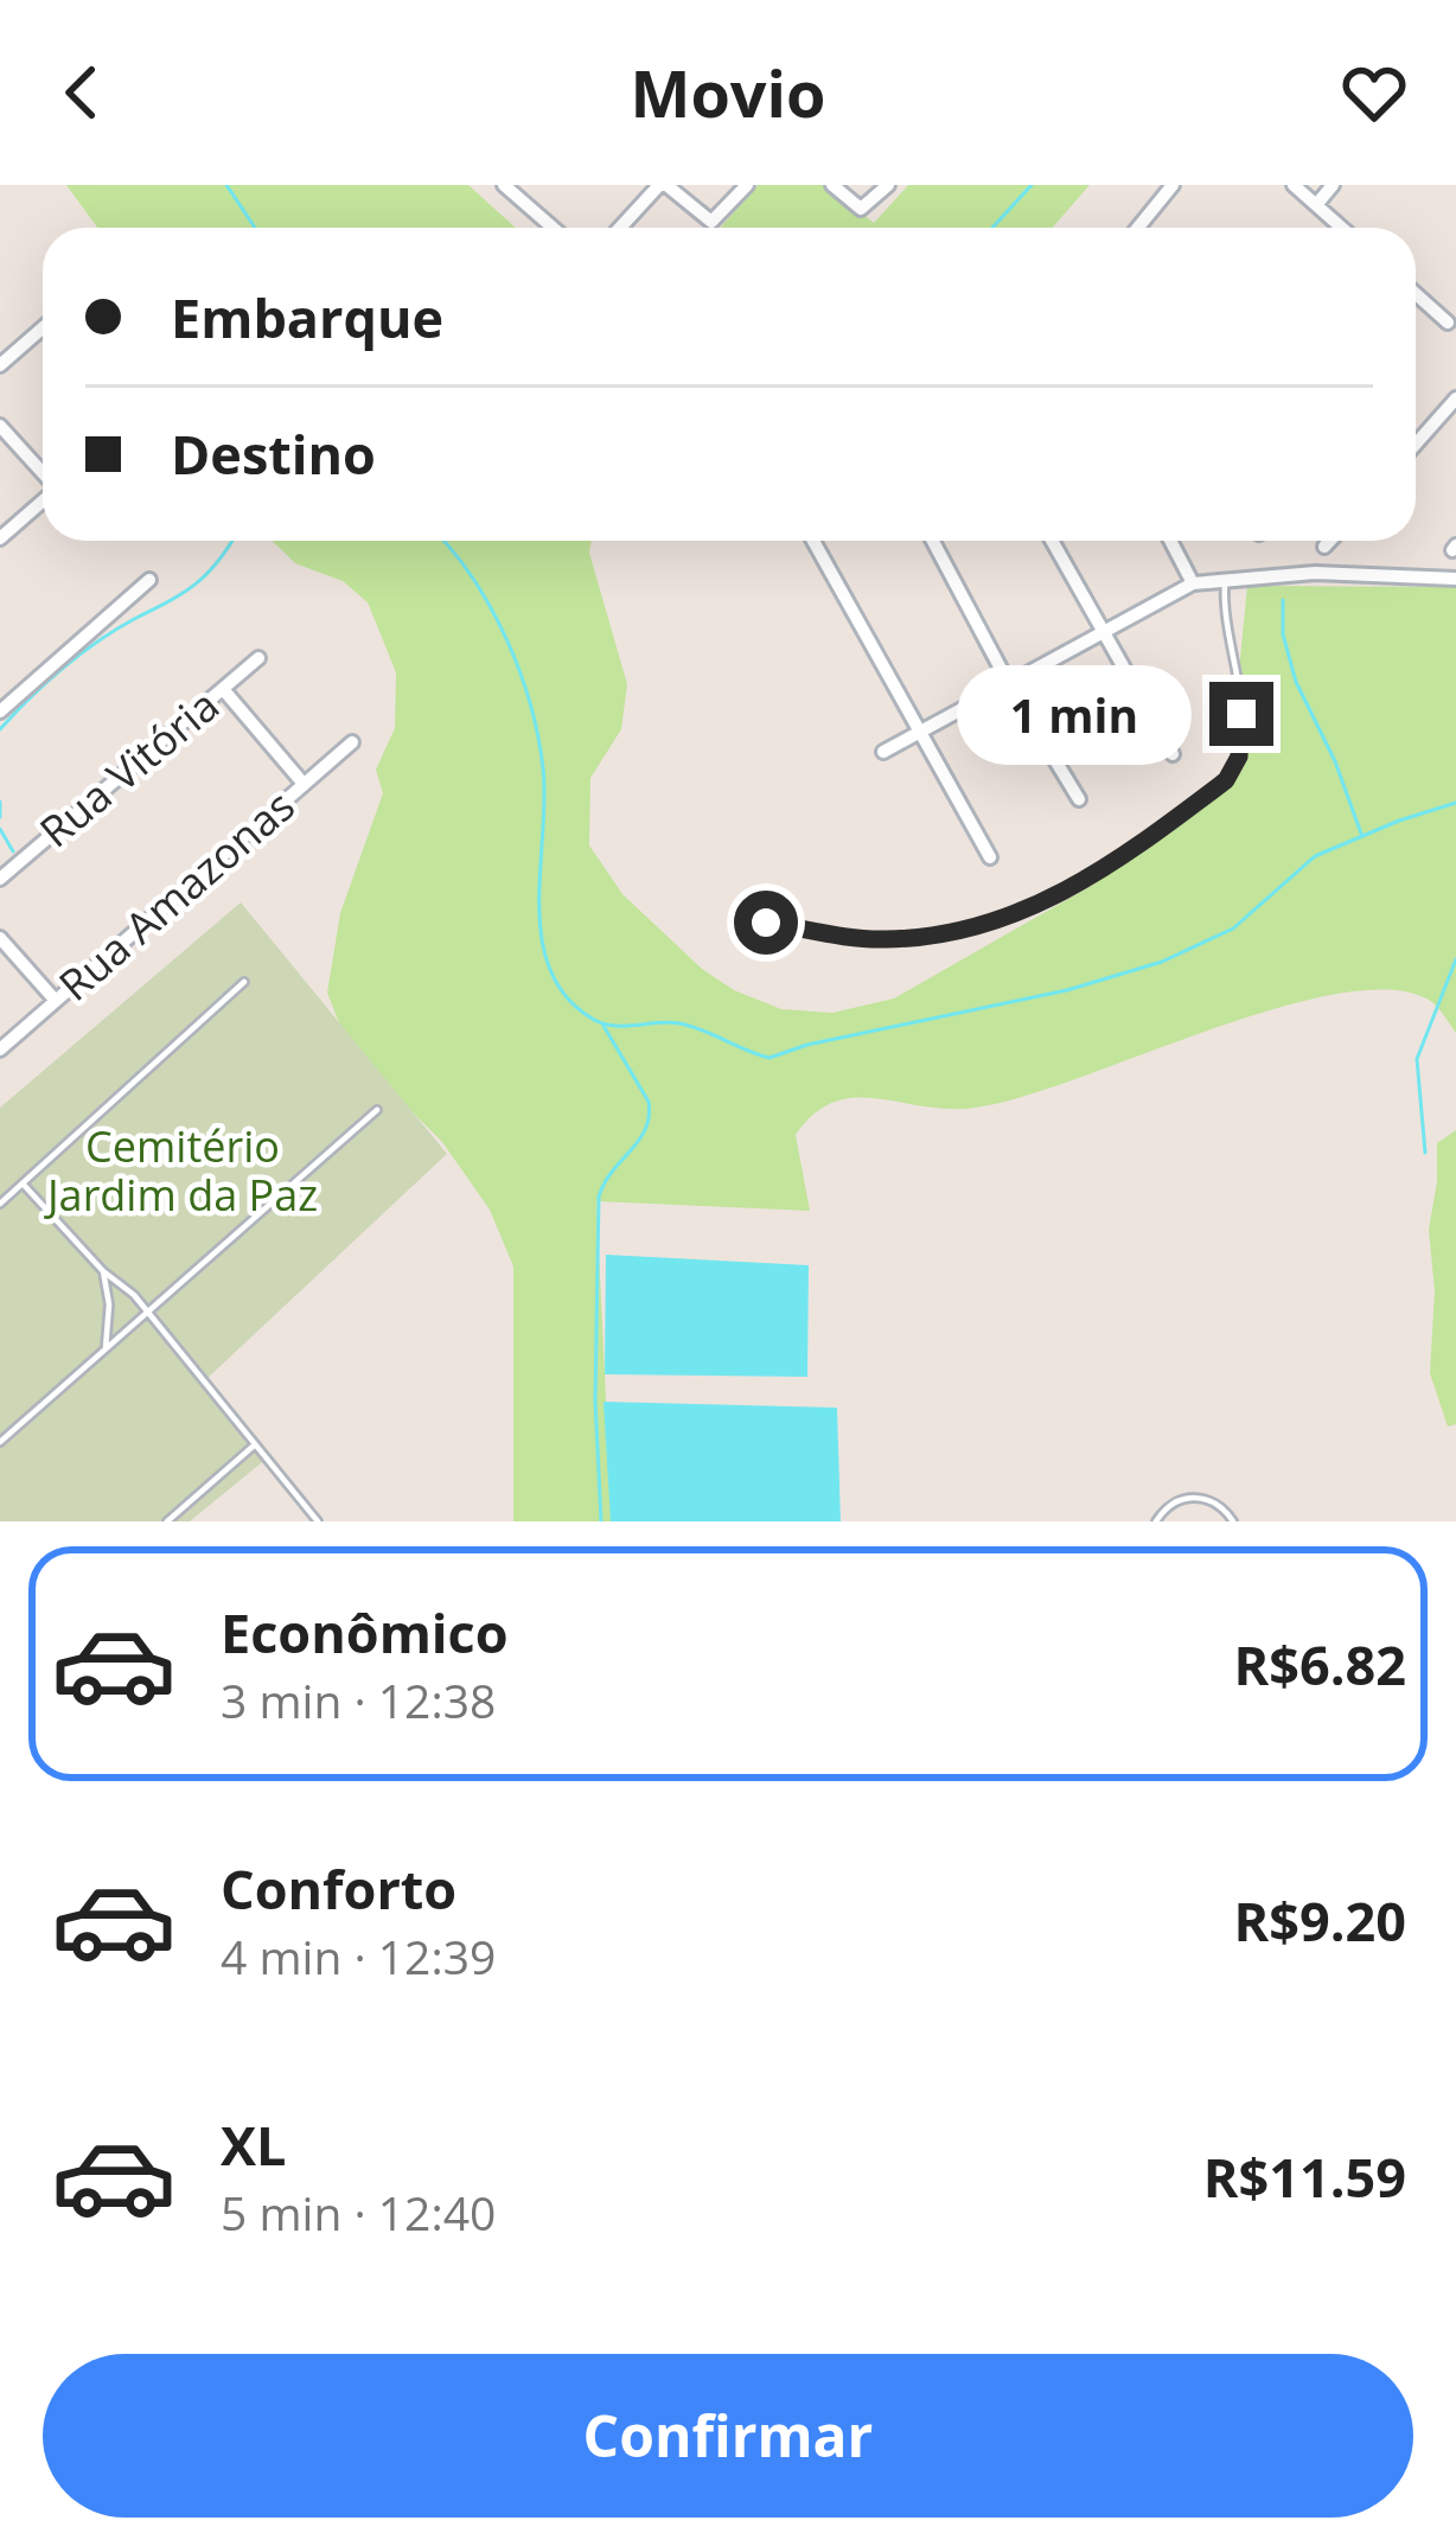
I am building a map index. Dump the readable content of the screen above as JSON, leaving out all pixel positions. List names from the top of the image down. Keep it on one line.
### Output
{"streets":{"street":["Rua Vitória","Rua Amazonas"]},"parks":["Cemitério Jardim da Paz"],"page":{"header":"Movio","banner":["Embarque","Destino"],"bubble":"1 min","list":[{"name":"Econômico","note":"3 min · 12:38","value":"R$6.82"},{"name":"Conforto","note":"4 min · 12:39","value":"R$9.20"},{"name":"XL","note":"5 min · 12:40","value":"R$11.59"}],"buttons":"Confirmar"}}
